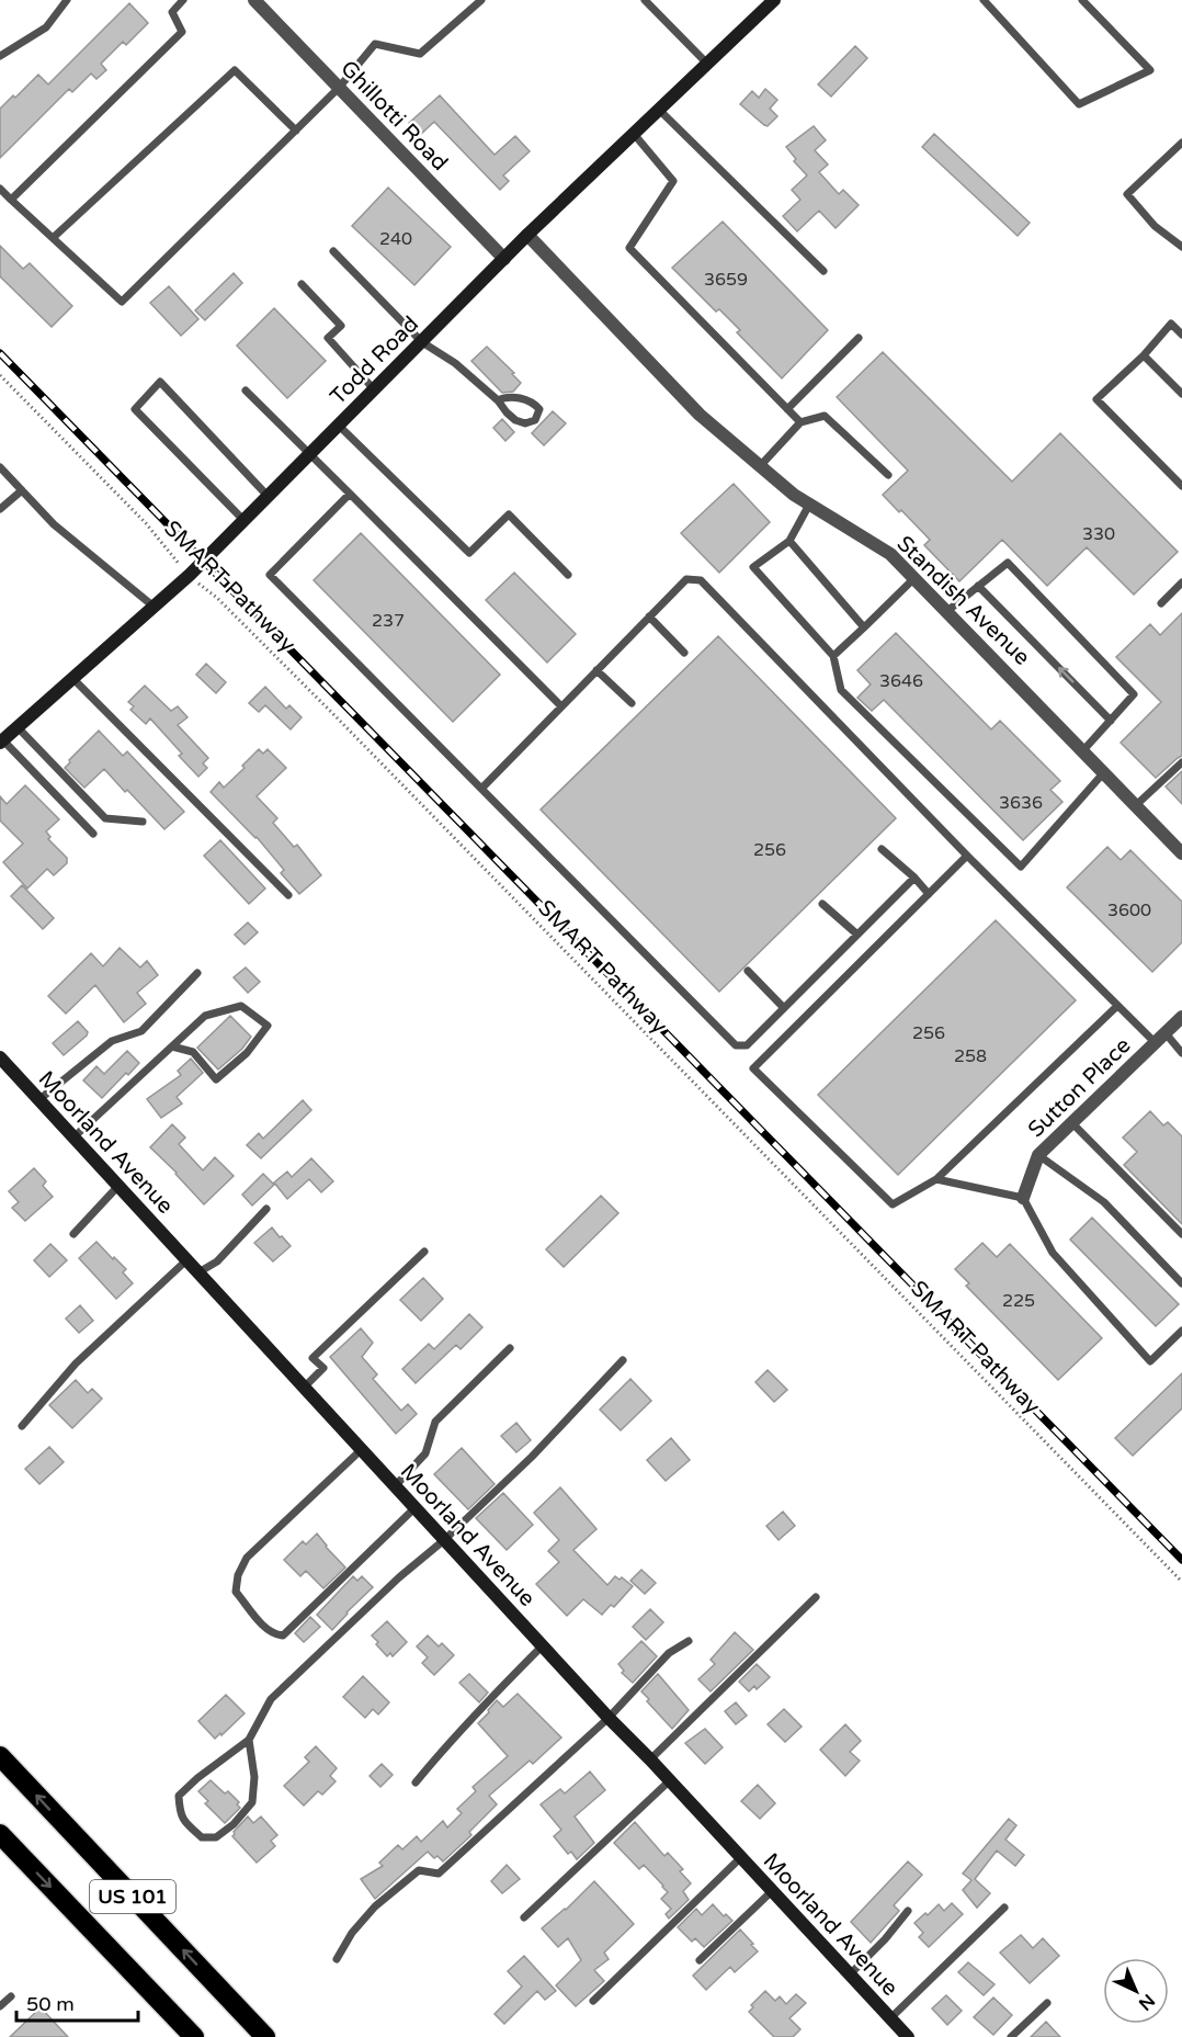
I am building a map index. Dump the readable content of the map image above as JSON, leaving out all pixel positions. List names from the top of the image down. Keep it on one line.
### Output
{"streets":{"highway":["US 101"],"street":["Ghillotti Road","Todd Road","Standish Avenue","Sutton Place","Moorland Avenue"],"path":["SMART Pathway"]},"crossings":[["Ghillotti Road","Todd Road"],["Todd Road","SMART Pathway"],["Todd Road","Standish Avenue"]],"house_numbers":["240","3659","330","237","3646","3636","256","3600","256","258","225"],"scale_bar":"50 m","north":"bottom right"}
